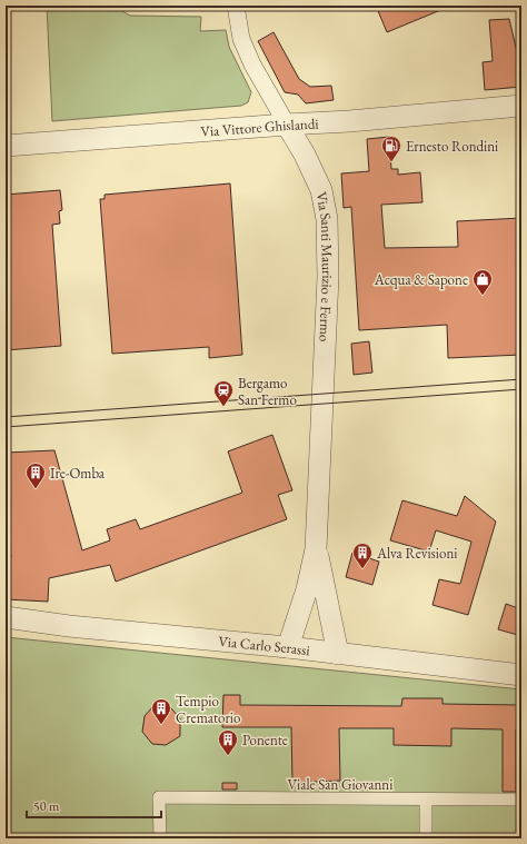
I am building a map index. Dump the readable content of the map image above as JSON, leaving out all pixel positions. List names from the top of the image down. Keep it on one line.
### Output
{"streets":{"street":["Via Vittore Ghislandi","Via Santi Maurizio e Fermo","Via Carlo Serassi","Viale San Giovanni"]},"crossings":[["Via Vittore Ghislandi","Via Santi Maurizio e Fermo"],["Via Santi Maurizio e Fermo","Via Carlo Serassi"]],"places":{"fuel station":["Ernesto Rondini"],"shop":["Acqua & Sapone"],"station":["Bergamo San Fermo"],"building":["Ire-Omba","Alva Revisioni","Tempio Crematorio","Ponente"]},"scale_bar":"50 m"}
